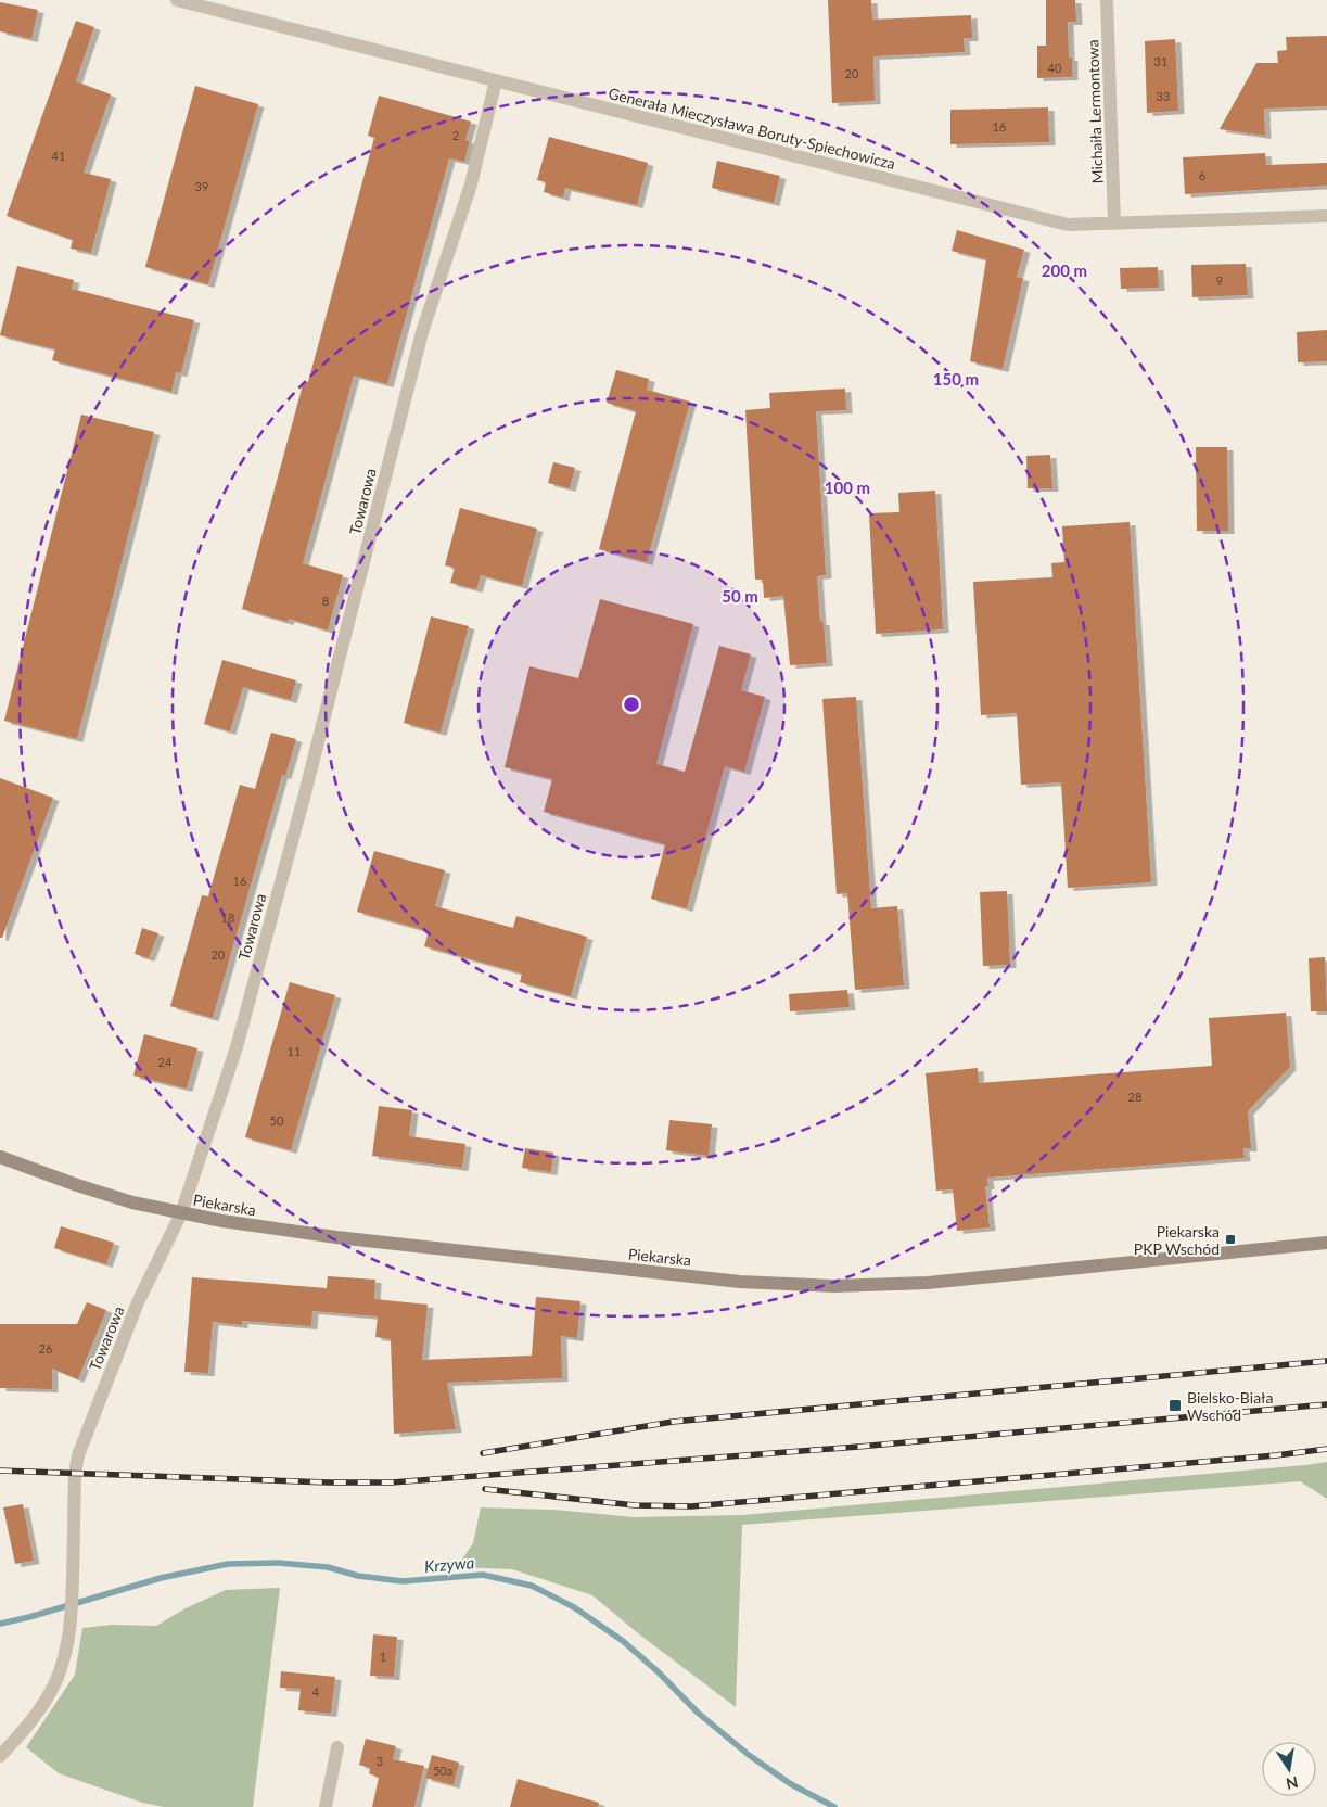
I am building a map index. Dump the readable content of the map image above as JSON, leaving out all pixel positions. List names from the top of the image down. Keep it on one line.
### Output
{"streets":{"street":["Michaiła Lermontowa","Generała Mieczysława Boruty-Spiechowicza","Towarowa","Piekarska"]},"crossings":[["Michaiła Lermontowa","Generała Mieczysława Boruty-Spiechowicza"],["Generała Mieczysława Boruty-Spiechowicza","Towarowa"],["Towarowa","Piekarska"]],"water":["Krzywa"],"places":{"transit":["Piekarska PKP Wschód","Bielsko-Biała Wschód"]},"house_numbers":["31","40","20","33","16","2","41","6","39","9","8","16","18","20","11","24","28","50","26","1","4","3","50a"],"north":"bottom","rings":["200 m","150 m","100 m","50 m"]}
